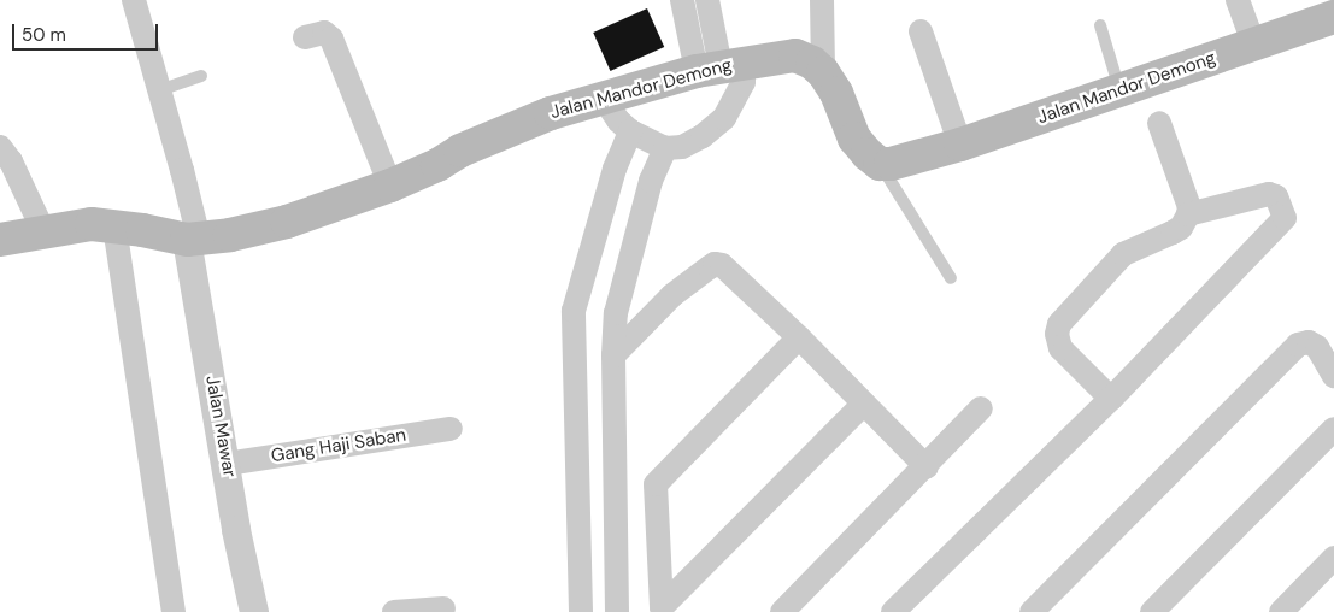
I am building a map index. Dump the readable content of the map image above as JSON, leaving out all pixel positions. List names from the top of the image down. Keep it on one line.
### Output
{"streets":{"main road":["Jalan Mandor Demong"],"street":["Jalan Mawar","Gang Haji Saban"]},"crossings":[["Jalan Mandor Demong","Jalan Mawar"],["Jalan Mawar","Gang Haji Saban"]],"scale_bar":"50 m"}
